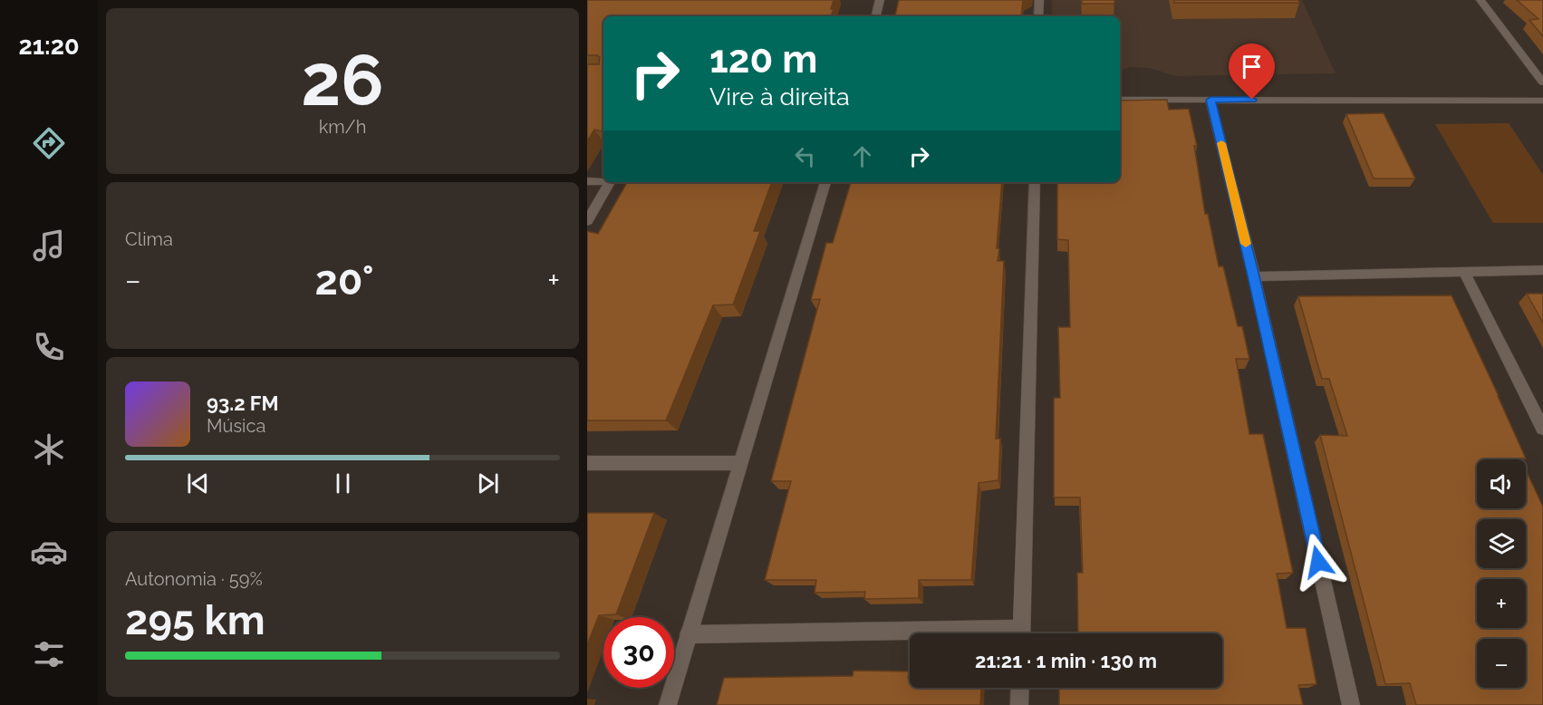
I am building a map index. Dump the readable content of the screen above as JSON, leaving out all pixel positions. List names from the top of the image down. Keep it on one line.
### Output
{"page":{"tabs":"21:20","tile":[["26","km/h"],"Clima",["Autonomia · 59%","295 km"]],"turn":["120 m","Vire à direita"],"heat":["−","20°","+"],"song":["93.2 FM","Música"],"map_buttons":["+","−"],"limit":"30","trip":"21:21 · 1 min · 130 m"}}
